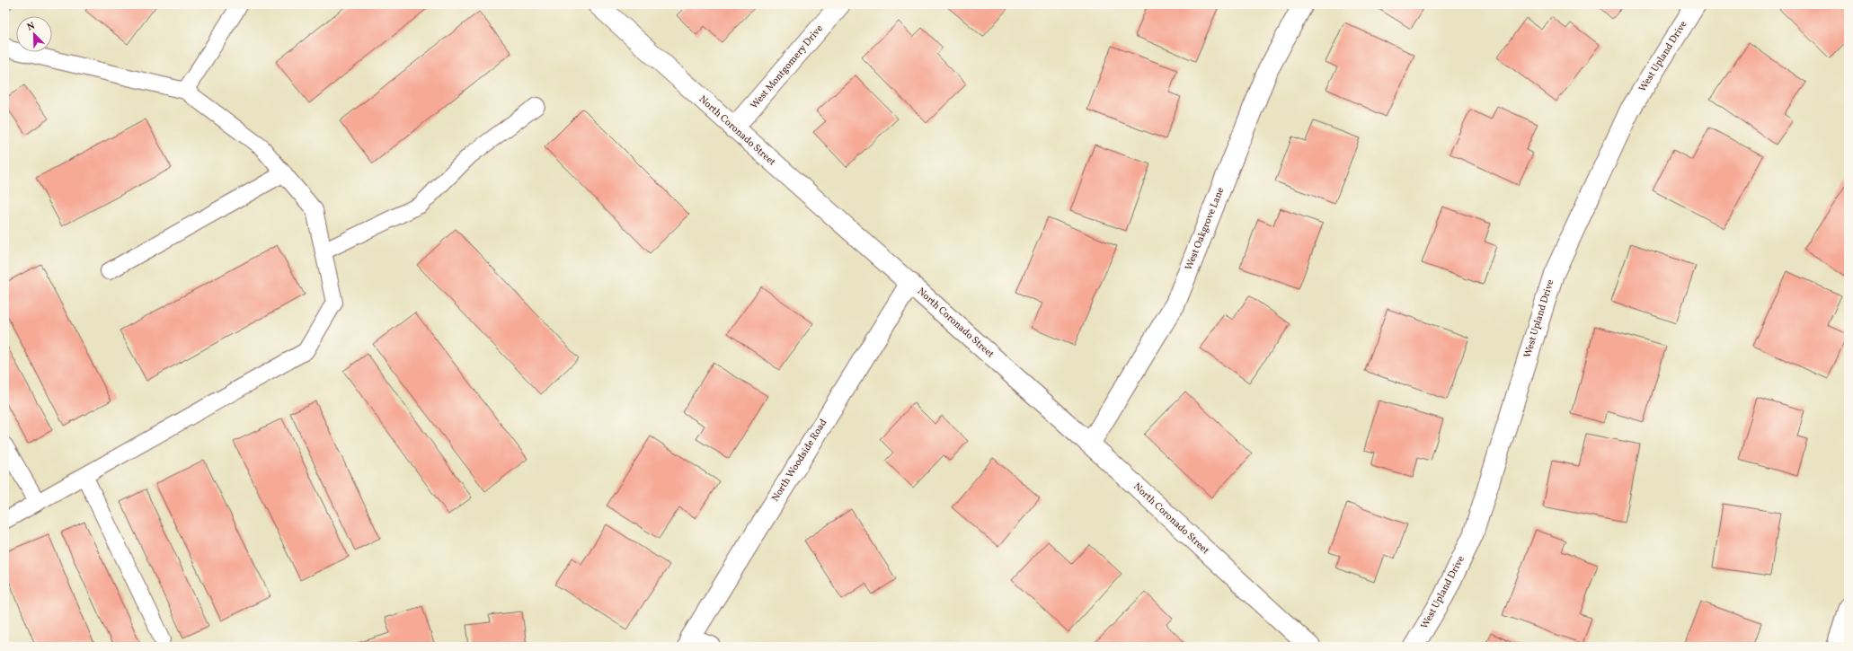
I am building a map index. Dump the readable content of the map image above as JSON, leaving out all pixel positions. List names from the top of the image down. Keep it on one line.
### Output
{"streets":{"street":["West Upland Drive","West Montgomery Drive","North Coronado Street","West Oakgrove Lane","North Woodside Road"]},"crossings":[["West Montgomery Drive","North Coronado Street"],["North Coronado Street","West Oakgrove Lane"],["North Coronado Street","North Woodside Road"]],"north":"top left"}
